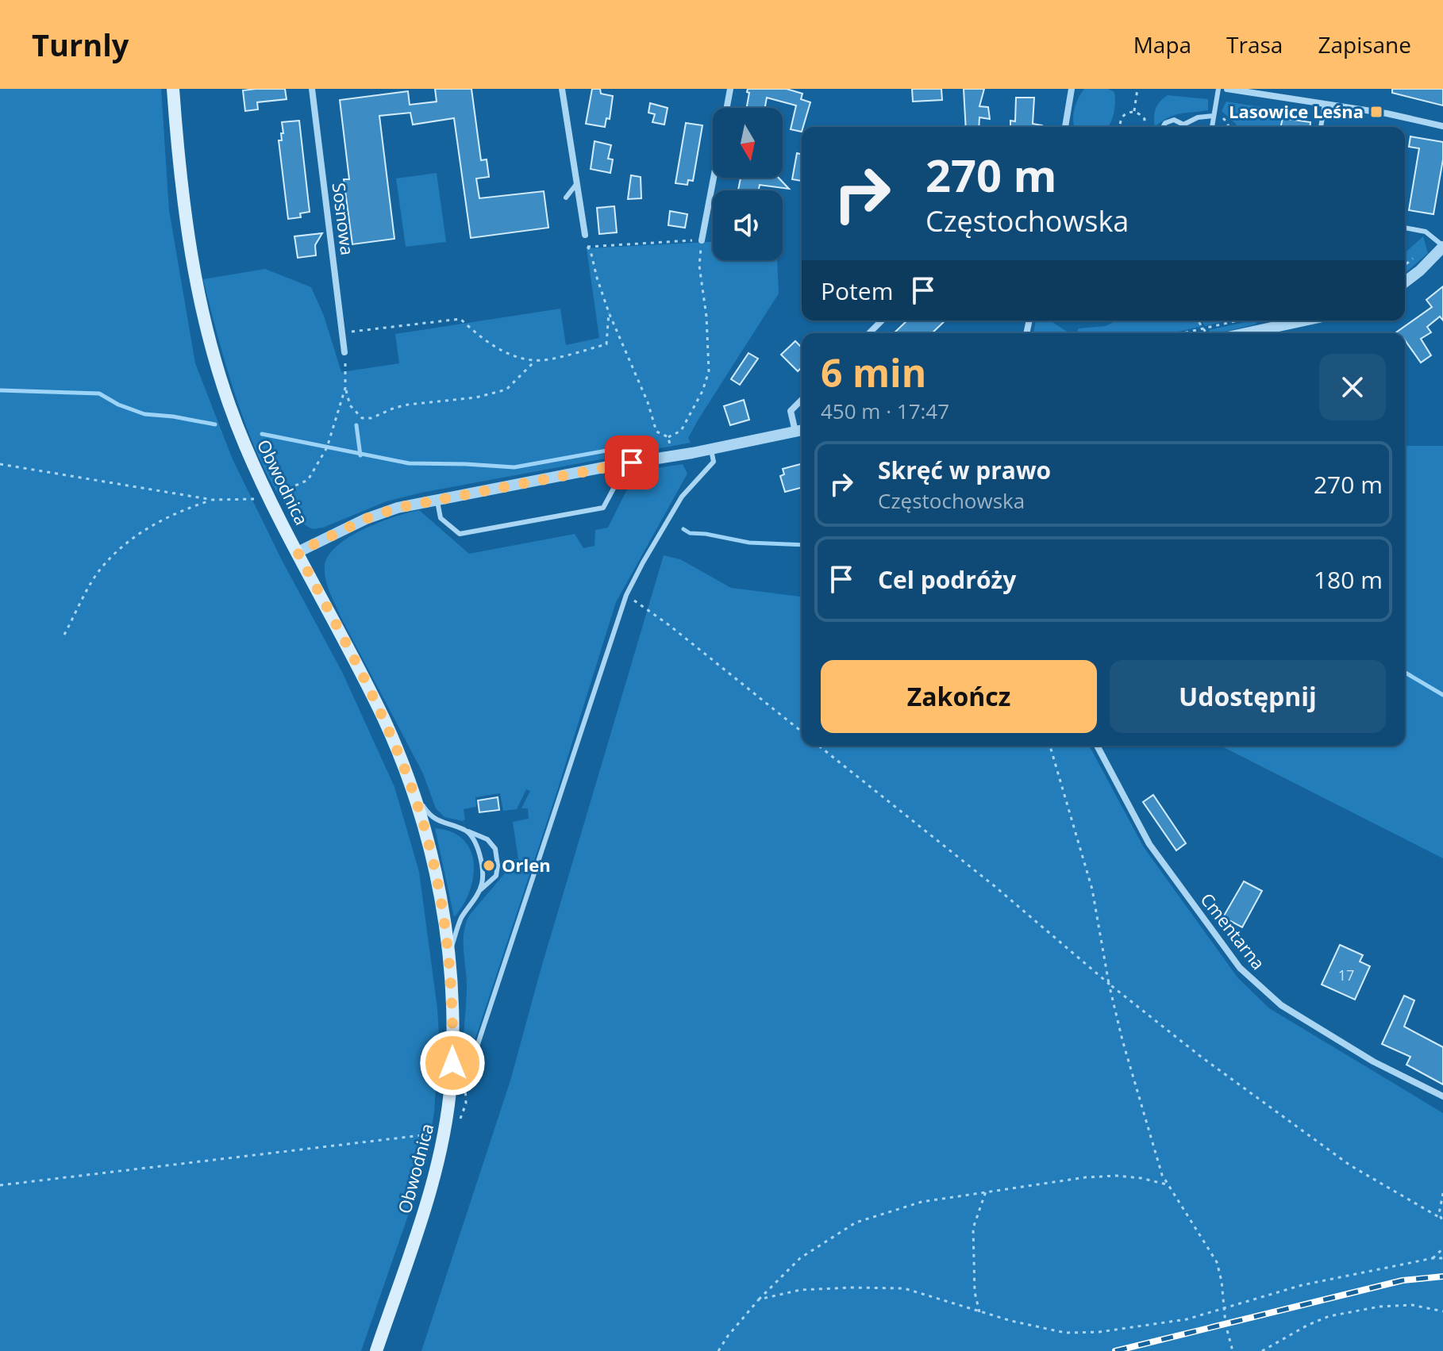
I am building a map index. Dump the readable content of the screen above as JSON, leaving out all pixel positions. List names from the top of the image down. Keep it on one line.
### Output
{"streets":{"main road":["Obwodnica"],"street":["Sosnowa","Cmentarna"]},"places":{"transit":["Lasowice Leśna"],"other":["Orlen"]},"house_numbers":["17"],"north":"bottom","page":{"header":"Turnly","nav":["Mapa","Trasa","Zapisane"],"turn":["270 m","Częstochowska"],"then":"Potem","heading":["6 min","450 m · 17:47"],"list":[{"name":"Skręć w prawo","note":"Częstochowska","value":"270 m"},{"name":"Cel podróży","value":"180 m"}],"buttons":["Zakończ","Udostępnij"]}}
